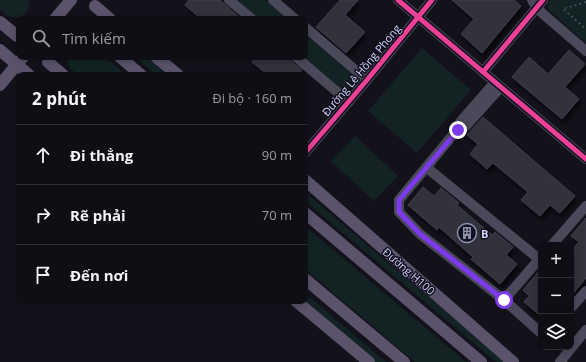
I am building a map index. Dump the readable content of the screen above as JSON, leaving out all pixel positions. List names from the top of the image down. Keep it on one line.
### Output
{"streets":{"main road":["Đường H100"],"street":["Đường Lê Hồng Phong"]},"places":{"building":["B"]},"page":{"search":"Tìm kiếm","heading":["2 phút","Đi bộ · 160 m"],"list":[["Đi thẳng","90 m"],["Rẽ phải","70 m"],"Đến nơi"],"map_buttons":["+","−"]}}
